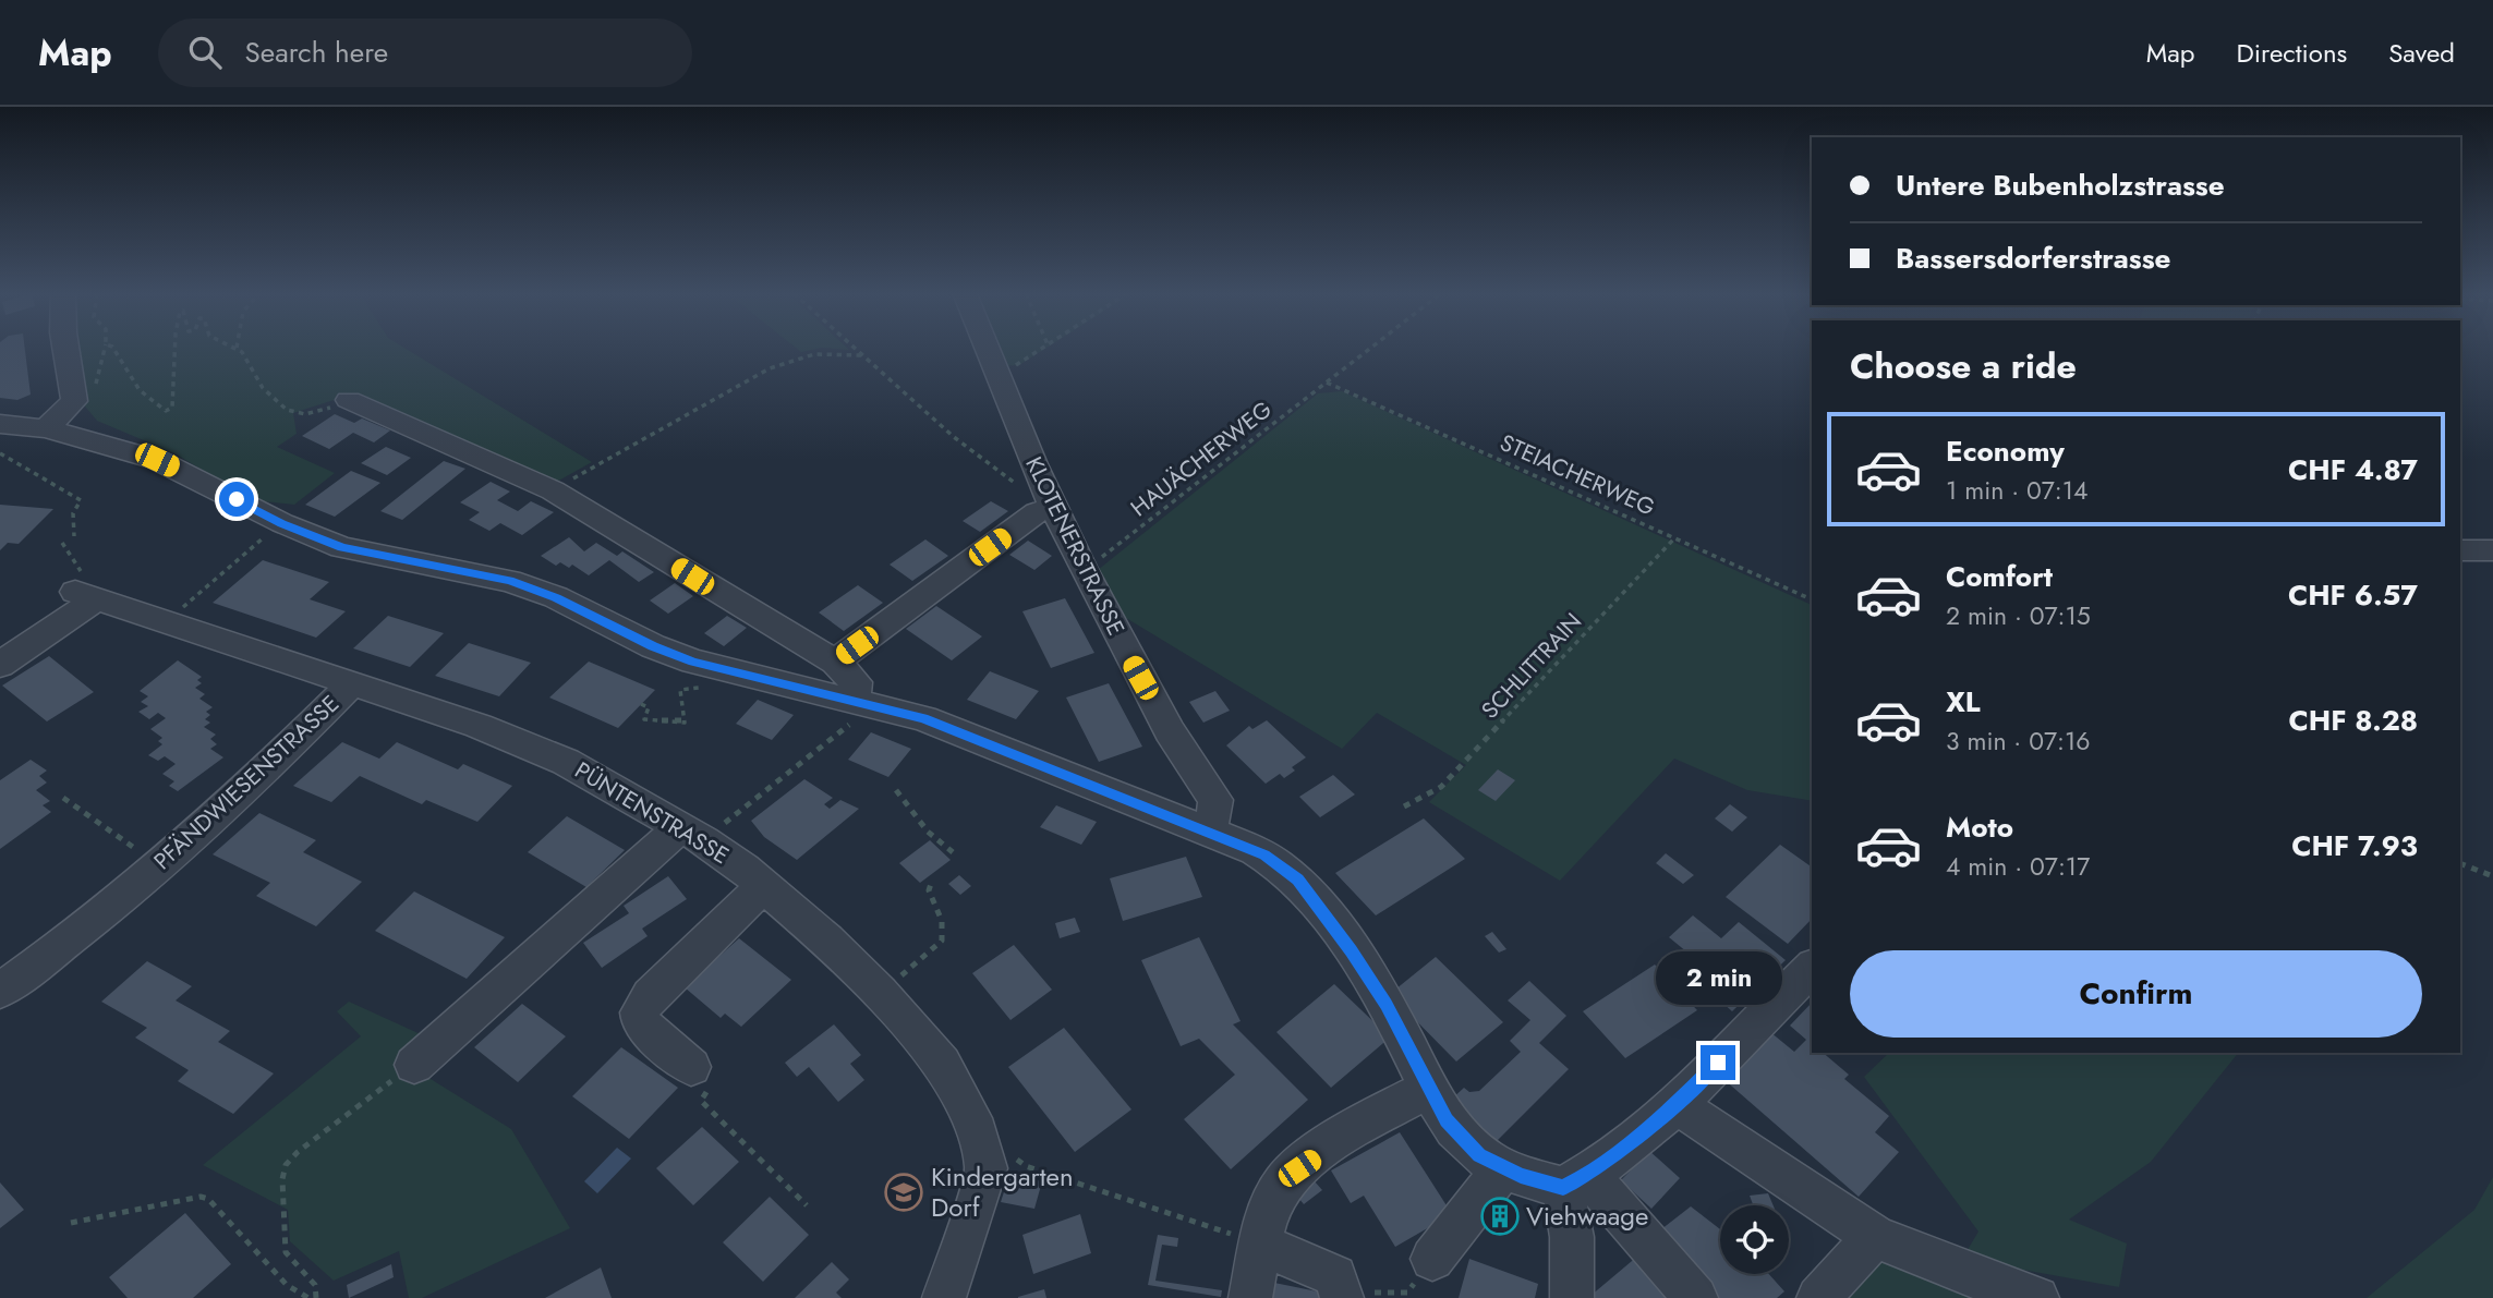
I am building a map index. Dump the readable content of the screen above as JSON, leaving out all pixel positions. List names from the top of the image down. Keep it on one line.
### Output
{"streets":{"street":["KLOTENERSTRASSE","PFÄNDWIESENSTRASSE","PÜNTENSTRASSE"],"path":["HAUÄCHERWEG","STEIACHERWEG","SCHLITTRAIN"]},"crossings":[["HAUÄCHERWEG","STEIACHERWEG"],["STEIACHERWEG","SCHLITTRAIN"],["PFÄNDWIESENSTRASSE","PÜNTENSTRASSE"]],"places":{"school or university":["Kindergarten Dorf"],"building":["Viehwaage"]},"page":{"header":"Map","search":"Search here","nav":["Map","Directions","Saved"],"banner":["Untere Bubenholzstrasse","Bassersdorferstrasse"],"heading":"Choose a ride","list":[{"name":"Economy","note":"1 min · 07:14","value":"CHF 4.87"},{"name":"Comfort","note":"2 min · 07:15","value":"CHF 6.57"},{"name":"XL","note":"3 min · 07:16","value":"CHF 8.28"},{"name":"Moto","note":"4 min · 07:17","value":"CHF 7.93"}],"buttons":"Confirm","bubble":"2 min"}}
